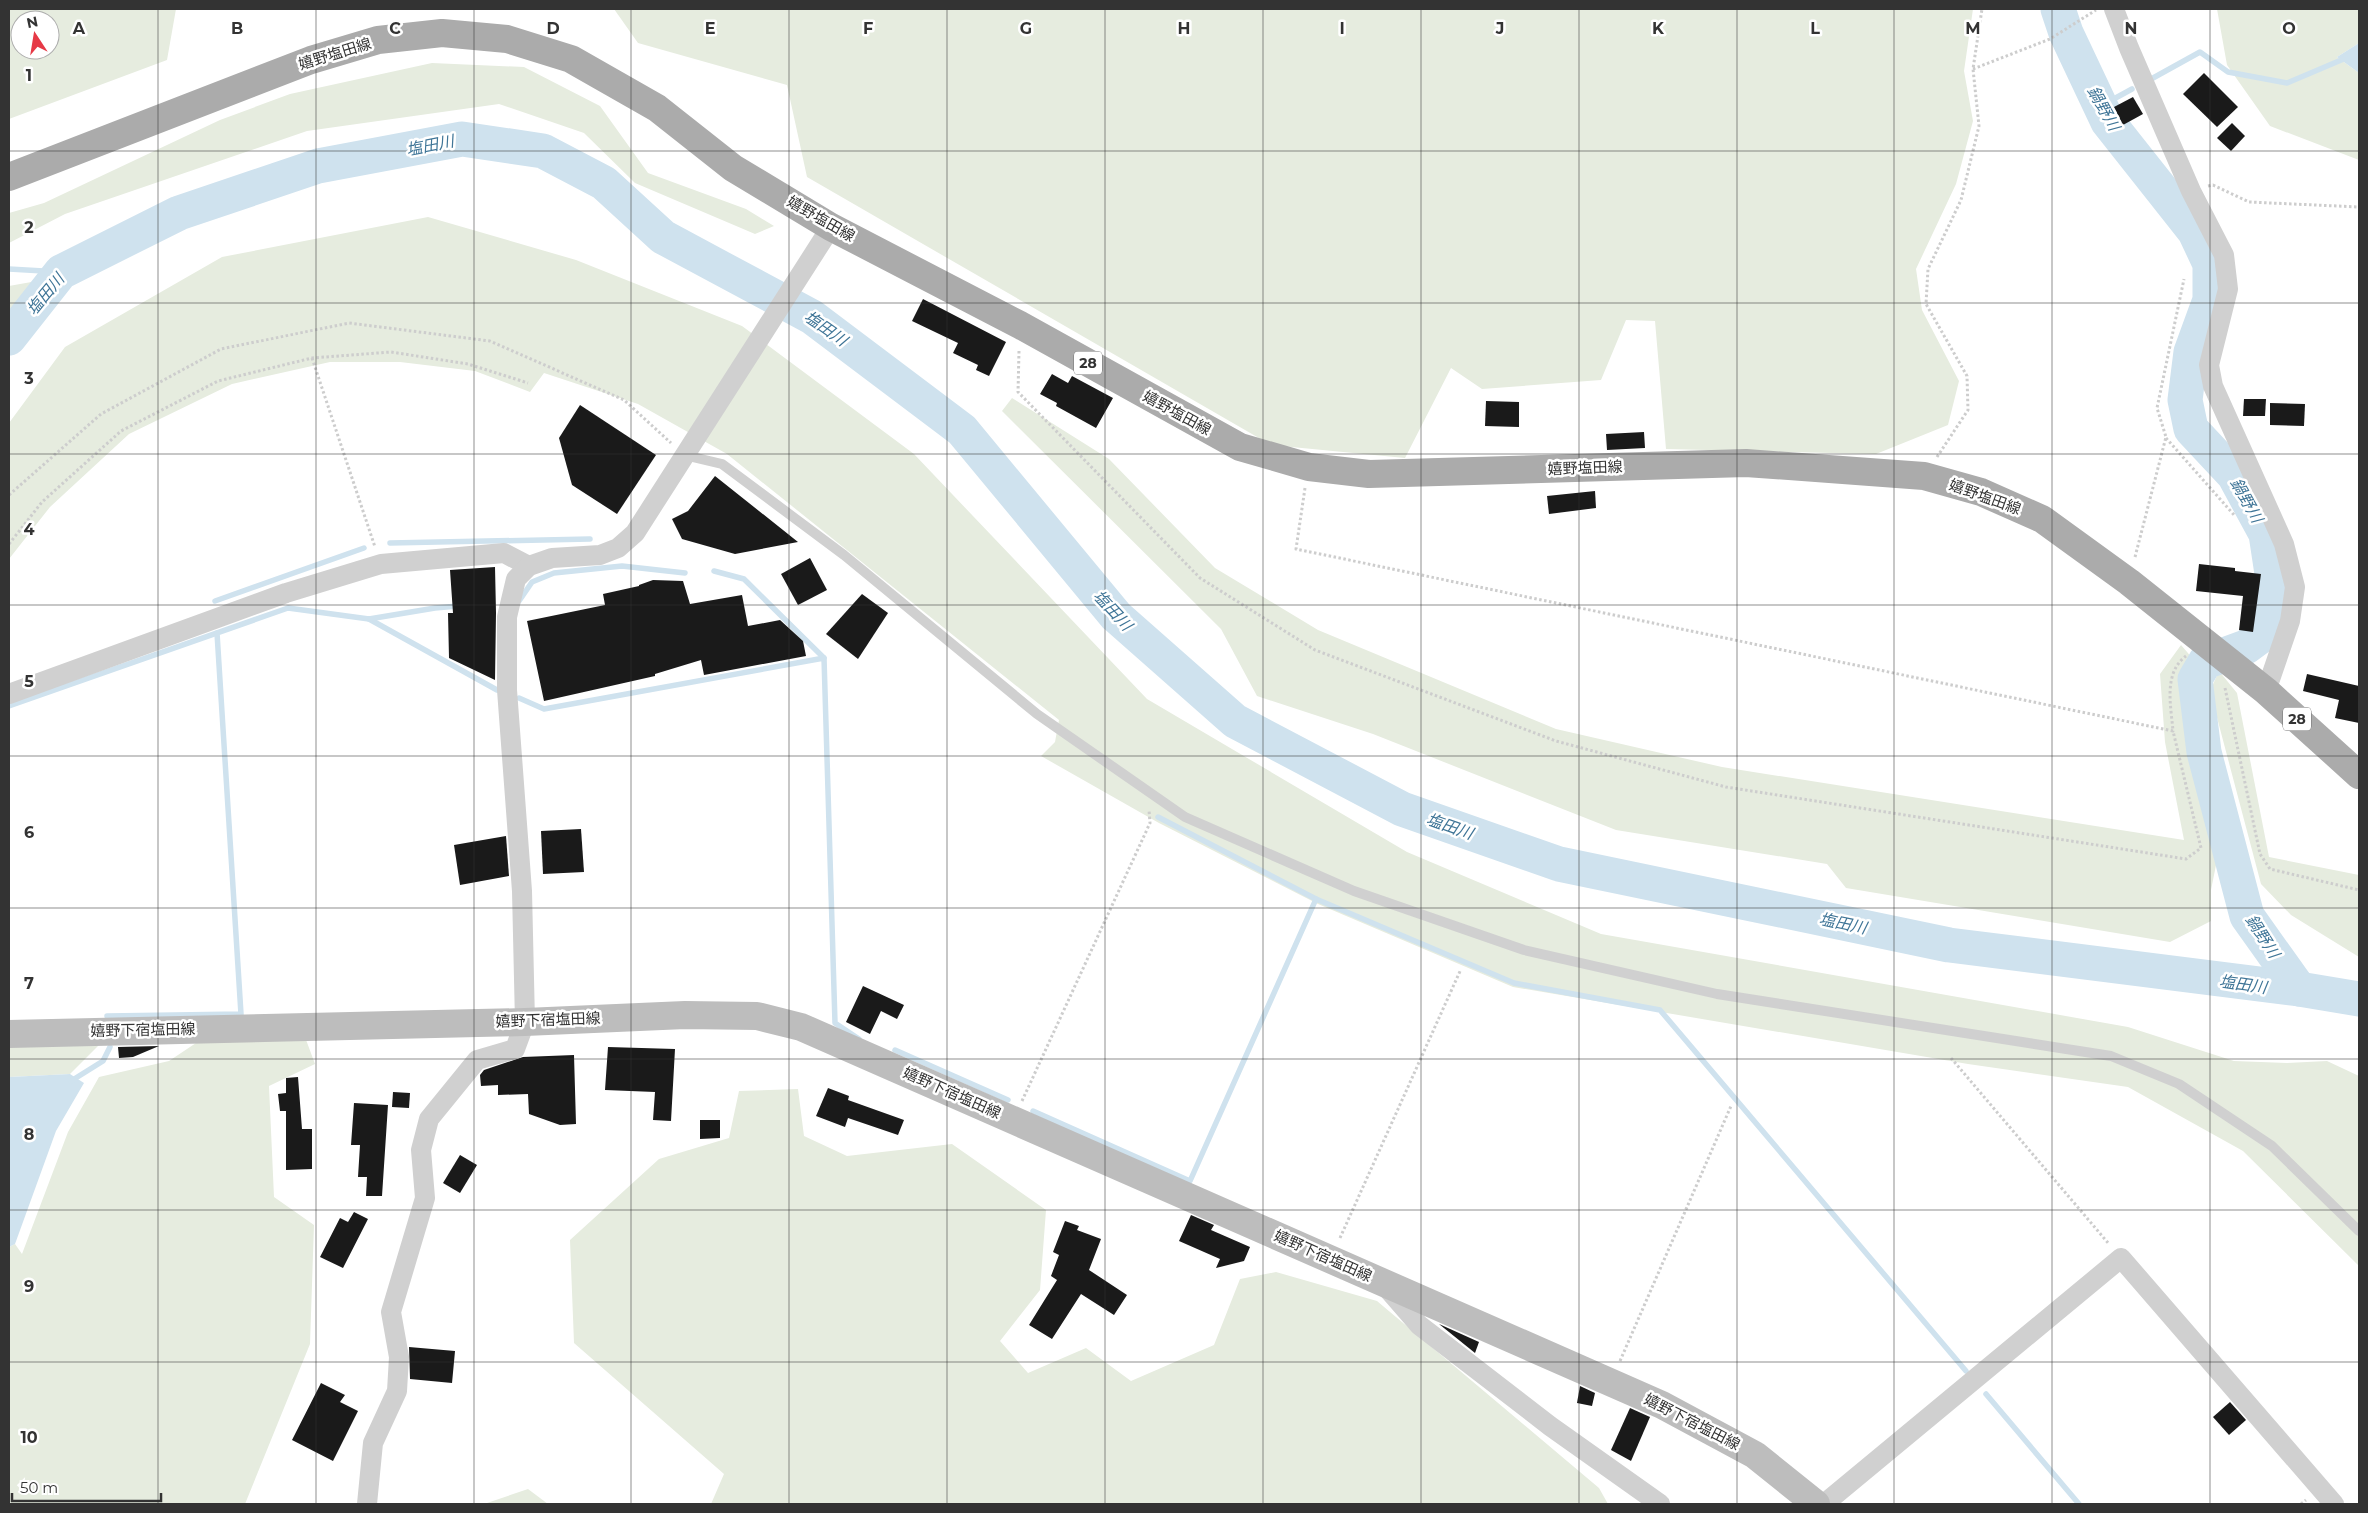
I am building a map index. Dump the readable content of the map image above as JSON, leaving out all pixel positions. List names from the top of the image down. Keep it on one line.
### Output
{"streets":{"main road":["嬉野塩田線","28","嬉野下宿塩田線"]},"water":["鍋野川","塩田川"],"scale_bar":"50 m","north":"top","grid":{"columns":["A","B","C","D","E","F","G","H","I","J","K","L","M","N","O"],"rows":["1","2","3","4","5","6","7","8","9","10"]}}
